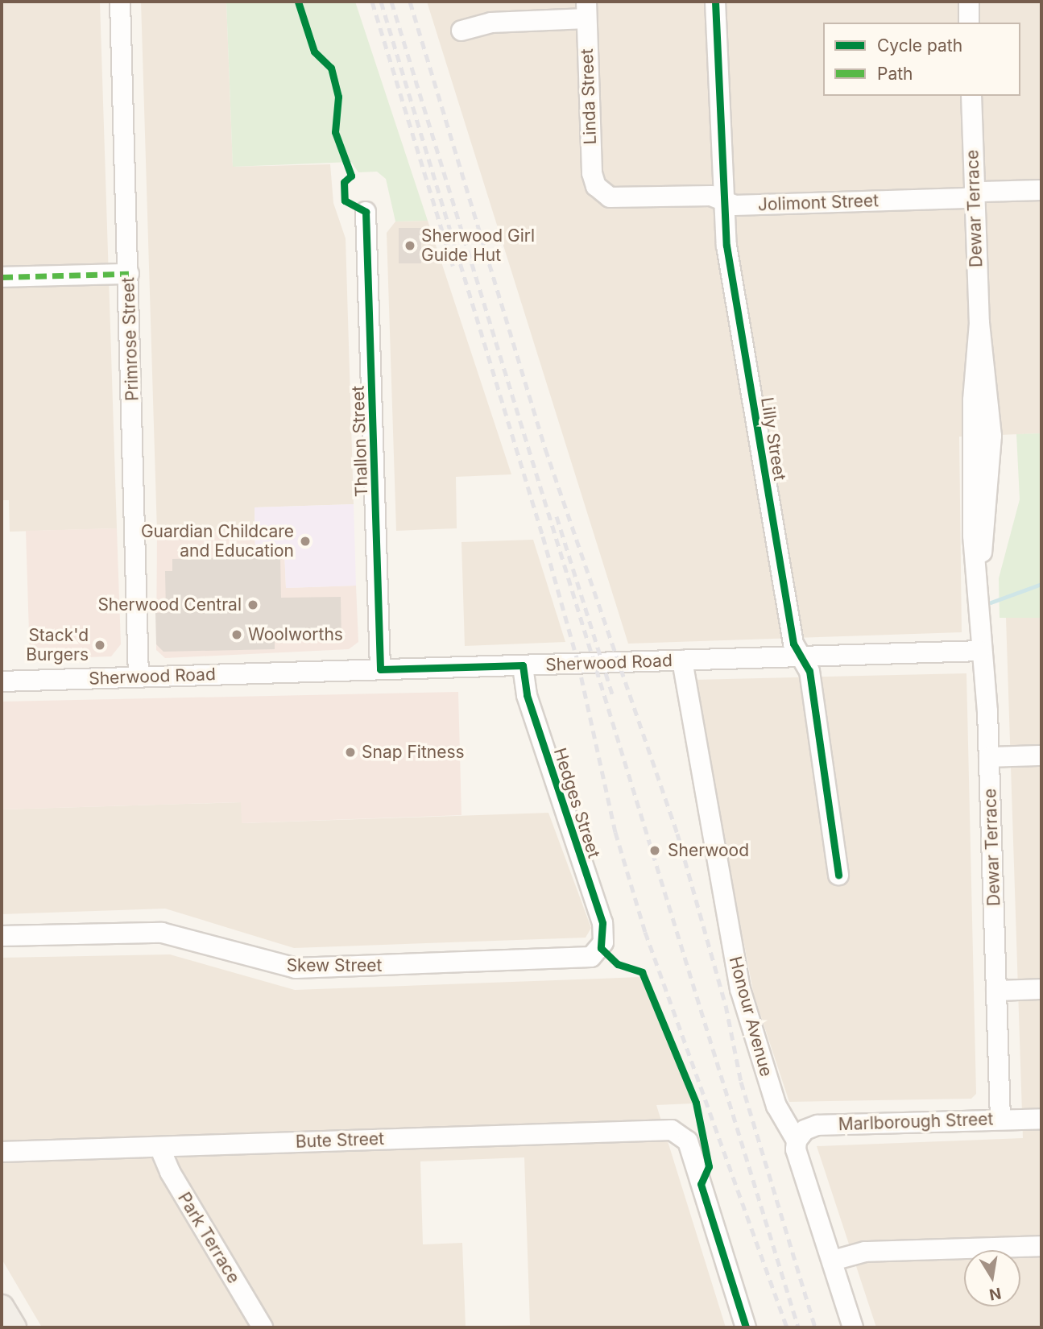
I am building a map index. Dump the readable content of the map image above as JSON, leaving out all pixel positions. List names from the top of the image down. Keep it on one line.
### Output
{"streets":{"street":["Linda Street","Jolimont Street","Dewar Terrace","Primrose Street","Lilly Street","Thallon Street","Sherwood Road","Hedges Street","Skew Street","Honour Avenue","Marlborough Street","Bute Street","Park Terrace"]},"crossings":[["Linda Street","Jolimont Street"],["Jolimont Street","Dewar Terrace"],["Jolimont Street","Lilly Street"],["Dewar Terrace","Sherwood Road"],["Dewar Terrace","Marlborough Street"],["Primrose Street","Sherwood Road"],["Lilly Street","Sherwood Road"],["Thallon Street","Sherwood Road"],["Sherwood Road","Hedges Street"],["Sherwood Road","Honour Avenue"],["Hedges Street","Skew Street"],["Honour Avenue","Marlborough Street"],["Bute Street","Park Terrace"]],"places":["Sherwood Girl Guide Hut","Guardian Childcare and Education","Sherwood Central","Woolworths","Stack'd Burgers","Snap Fitness","Sherwood"],"legend":["Cycle path","Path"],"north":"bottom"}
